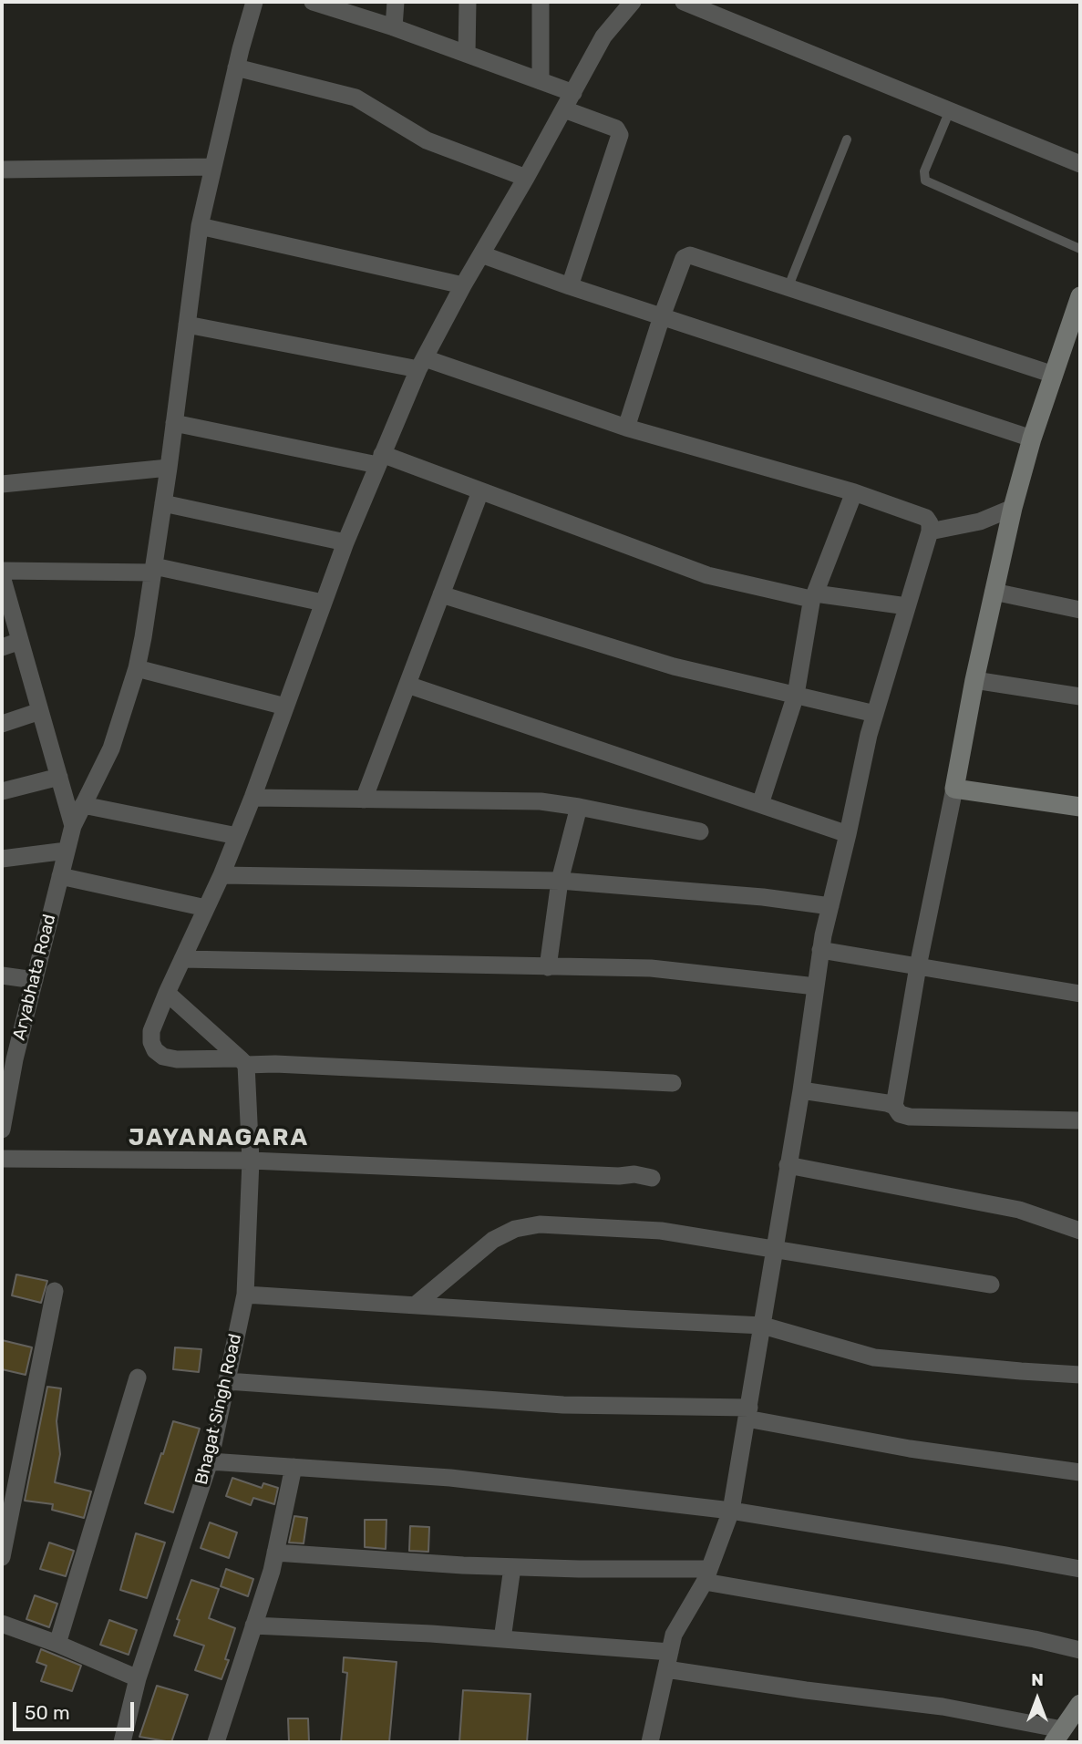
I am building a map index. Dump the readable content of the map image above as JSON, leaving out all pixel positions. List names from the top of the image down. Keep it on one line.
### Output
{"streets":{"street":["Aryabhata Road","Bhagat Singh Road"]},"districts":["JAYANAGARA"],"scale_bar":"50 m","north":"top"}
